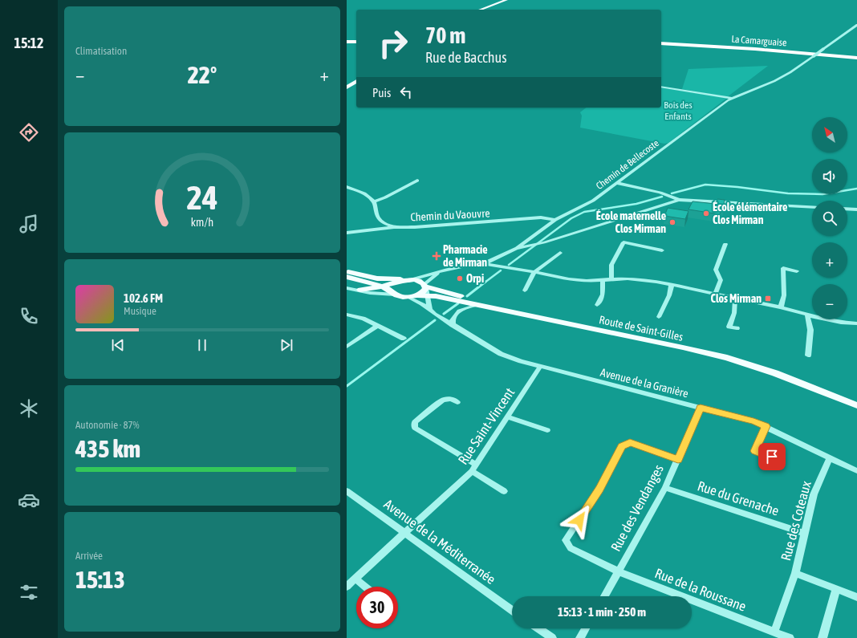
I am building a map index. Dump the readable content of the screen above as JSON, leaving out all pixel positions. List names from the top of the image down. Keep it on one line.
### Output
{"streets":{"highway":["La Camarguaise"],"main road":["Route de Saint-Gilles"],"street":["Chemin de Bellecoste","Chemin du Vaouvre","Avenue de la Granière","Rue Saint-Vincent","Rue du Grenache","Rue des Vendanges","Rue des Coteaux","Avenue de la Méditerranée","Rue de la Roussane"]},"crossings":[["Chemin de Bellecoste","Chemin du Vaouvre"],["Chemin de Bellecoste","Route de Saint-Gilles"],["Avenue de la Granière","Rue Saint-Vincent"],["Avenue de la Granière","Rue des Vendanges"],["Avenue de la Granière","Rue des Coteaux"],["Rue Saint-Vincent","Avenue de la Méditerranée"],["Rue du Grenache","Rue des Vendanges"],["Rue du Grenache","Rue des Coteaux"],["Rue des Vendanges","Rue de la Roussane"],["Rue des Coteaux","Rue de la Roussane"]],"parks":["Bois des Enfants"],"places":{"other":["École élémentaire Clos Mirman","École maternelle Clos Mirman","Orpi"],"health":["Pharmacie de Mirman"],"transit":["Clos Mirman"]},"north":"top left","page":{"tabs":"15:12","tile":["Climatisation",["Autonomie · 87%","435 km"],["Arrivée","15:13"]],"turn":["70 m","Rue de Bacchus"],"heat":["−","22°","+"],"then":"Puis","map_buttons":["+","−"],"song":["102.6 FM","Musique"],"limit":"30","trip":"15:13 · 1 min · 250 m","gauge":["24","km/h"]}}
